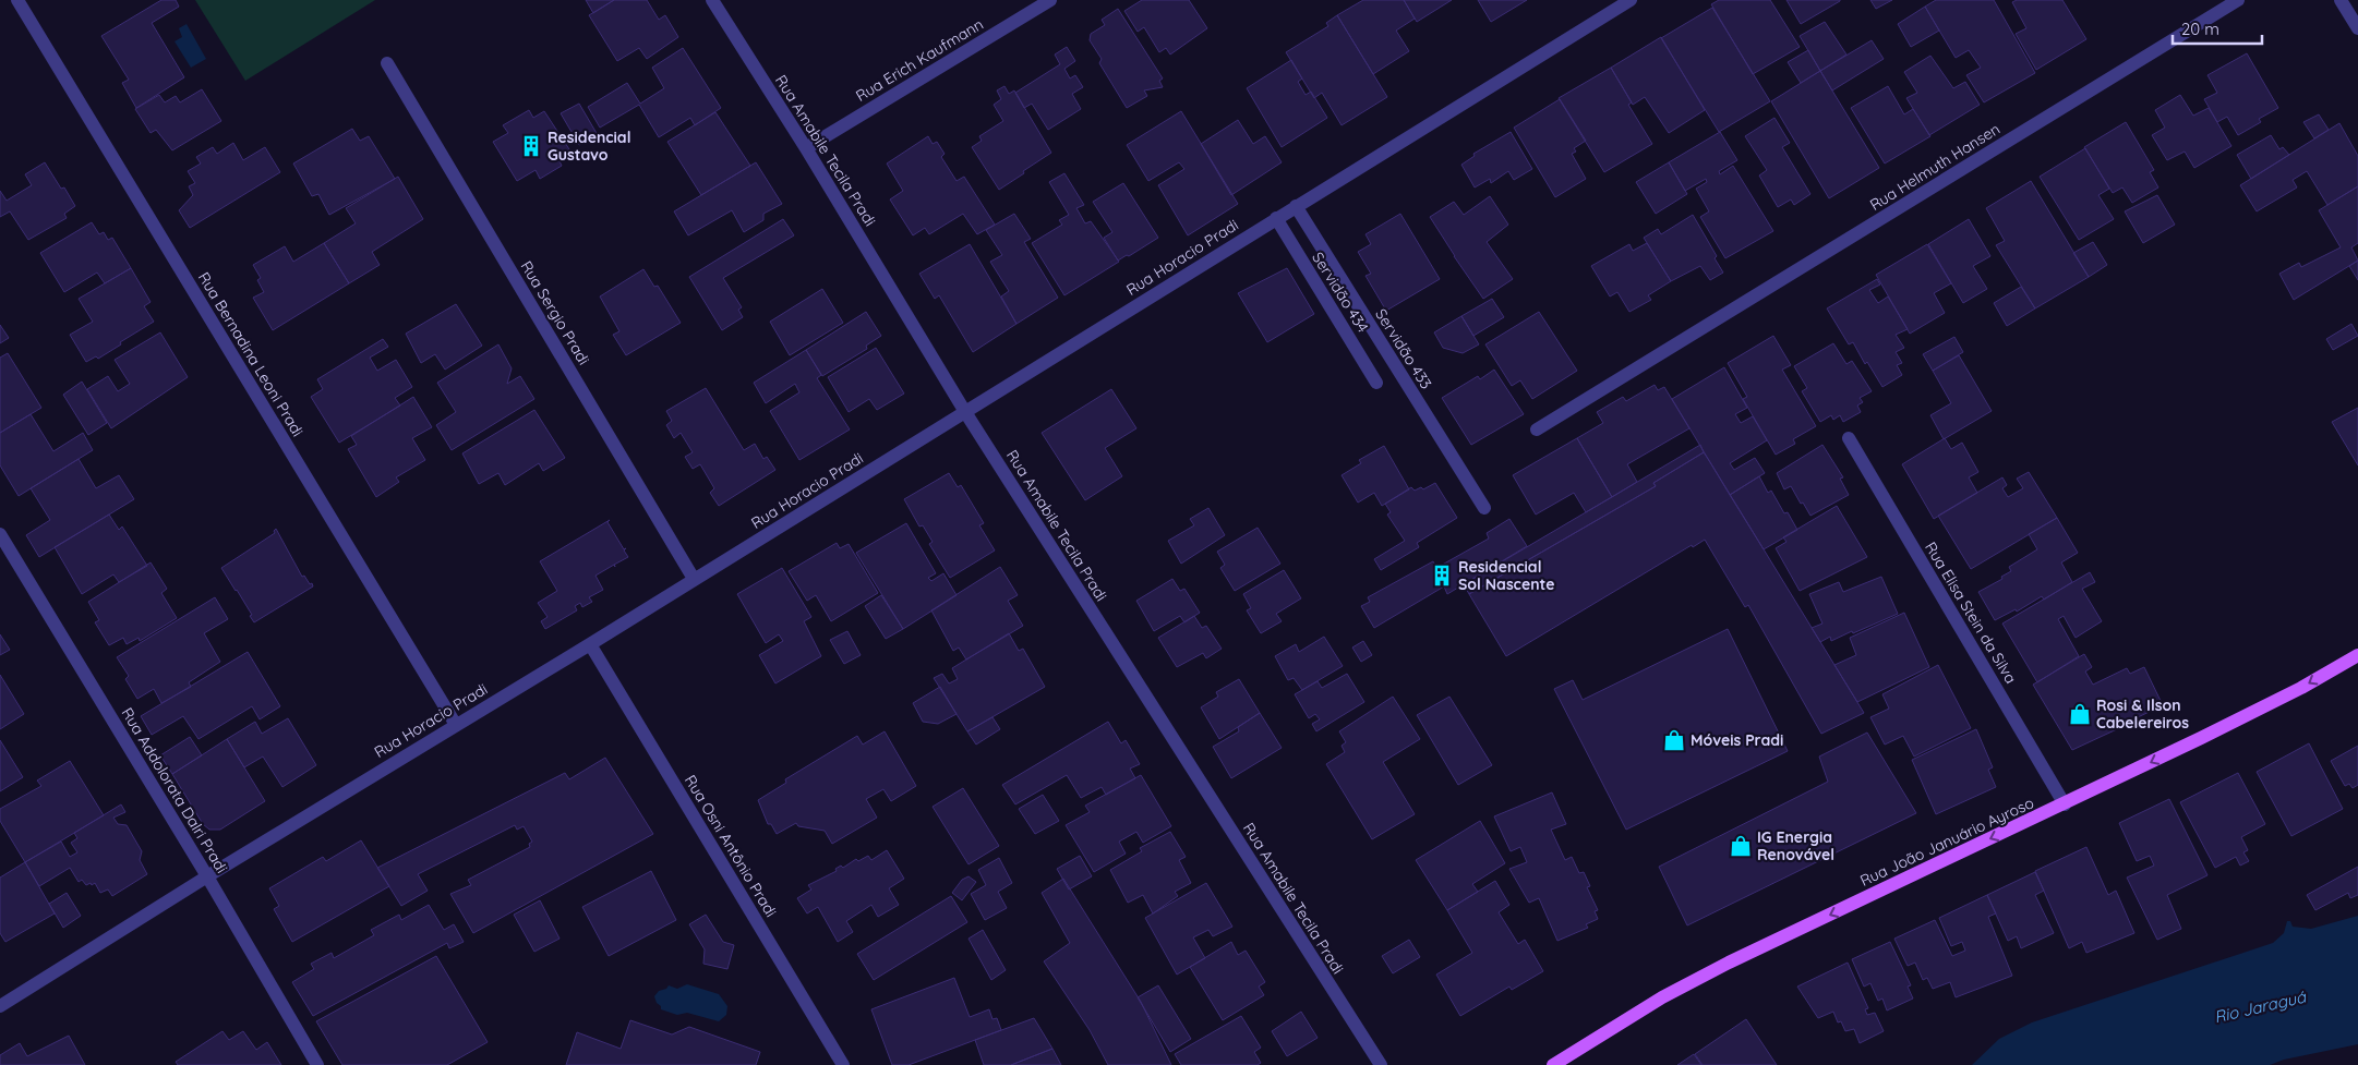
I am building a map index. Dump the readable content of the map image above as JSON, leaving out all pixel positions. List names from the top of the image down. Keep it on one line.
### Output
{"streets":{"main road":["Rua João Januário Ayroso"],"street":["Rua Erich Kaufmann","Rua Amabile Tecila Pradi","Rua Helmuth Hansen","Rua Horacio Pradi","Servidão 434","Rua Sergio Pradi","Servidão 433","Rua Bernadina Leoni Pradi","Rua Elisa Stein da Silva","Rua Addolorata Dalri Pradi","Rua Osni Antônio Pradi"]},"crossings":[["Rua Erich Kaufmann","Rua Amabile Tecila Pradi"],["Rua Amabile Tecila Pradi","Rua Horacio Pradi"],["Rua Horacio Pradi","Servidão 434"],["Rua Horacio Pradi","Rua Sergio Pradi"],["Rua Horacio Pradi","Servidão 433"],["Rua Horacio Pradi","Rua Bernadina Leoni Pradi"],["Rua Horacio Pradi","Rua Addolorata Dalri Pradi"],["Rua Horacio Pradi","Rua Osni Antônio Pradi"],["Rua Elisa Stein da Silva","Rua João Januário Ayroso"]],"one_way":["Rua João Januário Ayroso"],"water":["Rio Jaraguá"],"places":{"building":["Residencial Gustavo","Residencial Sol Nascente"],"shop":["Rosi & Ilson Cabelereiros","Móveis Pradi","IG Energia Renovável"]},"scale_bar":"20 m"}
